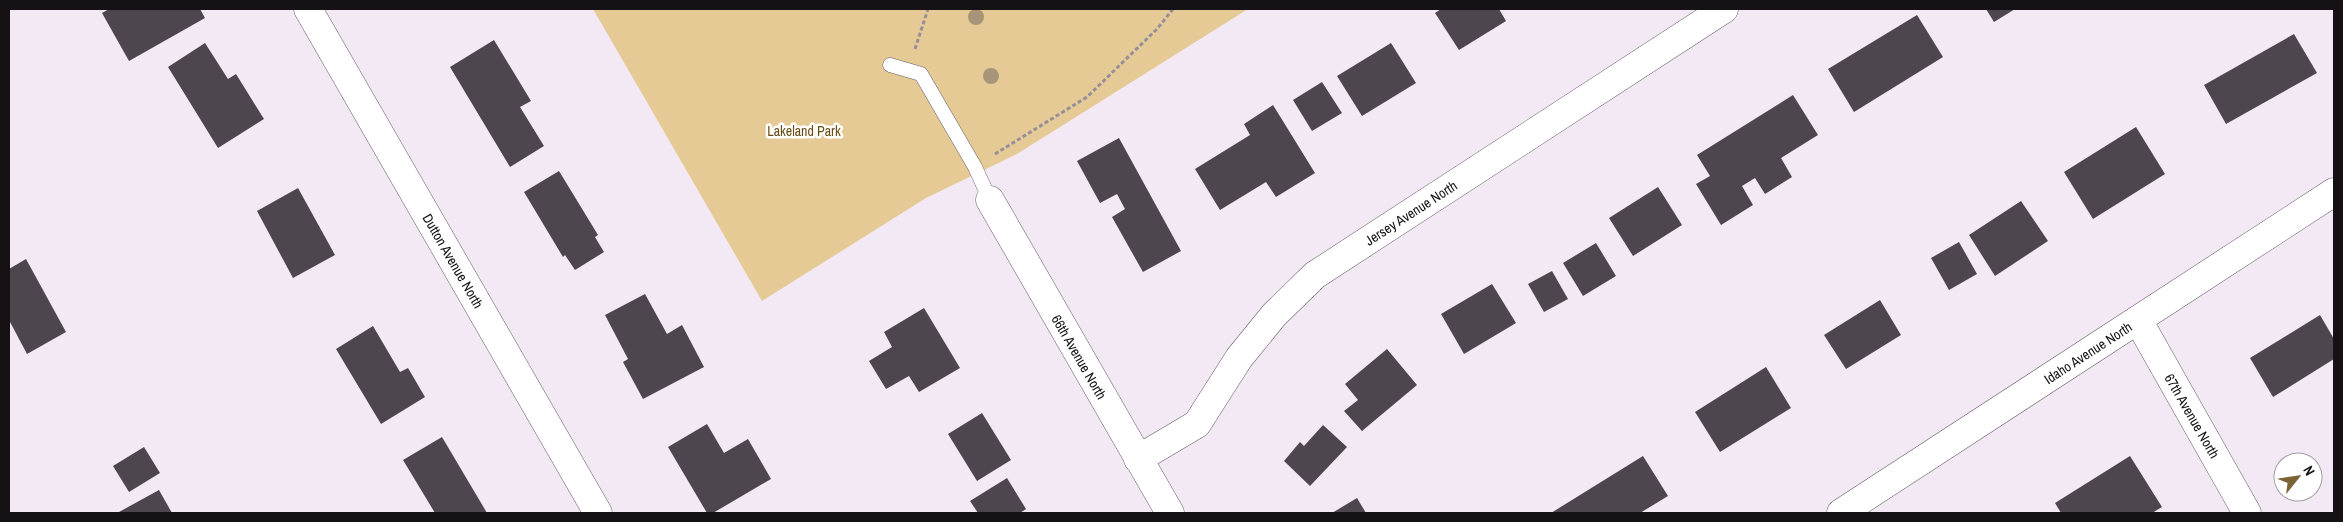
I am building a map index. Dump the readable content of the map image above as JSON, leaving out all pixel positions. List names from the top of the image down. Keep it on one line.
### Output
{"streets":{"street":["Jersey Avenue North","Dutton Avenue North","Idaho Avenue North","66th Avenue North","67th Avenue North"]},"crossings":[["Jersey Avenue North","66th Avenue North"],["Idaho Avenue North","67th Avenue North"]],"parks":["Lakeland Park"],"north":"top right"}
